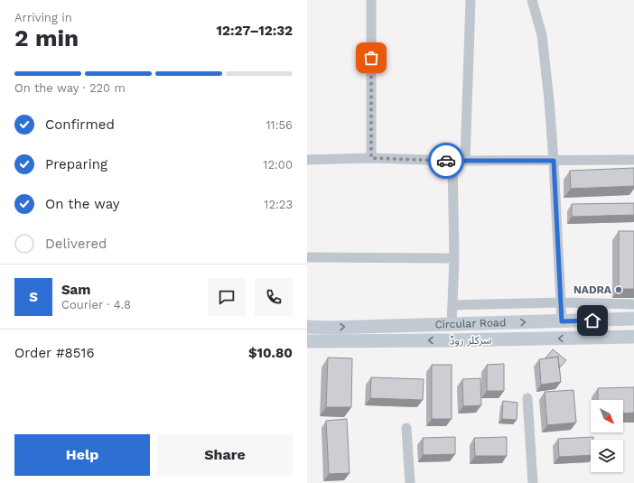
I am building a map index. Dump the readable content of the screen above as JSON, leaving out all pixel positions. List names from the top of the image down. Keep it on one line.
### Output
{"streets":{"main road":["Circular Road","سرکلر روڈ"]},"one_way":["Circular Road","سرکلر روڈ"],"places":["NADRA"],"north":"bottom right","page":{"heading":["2 min","Arriving in","12:27–12:32"],"panel":["Sam","Courier · 4.8","Order #8516","$10.80"],"bar":"On the way · 220 m","list":[["Confirmed","11:56"],["Preparing","12:00"],["On the way","12:23"],"Delivered"],"round":"S","buttons":["Help","Share"]}}
